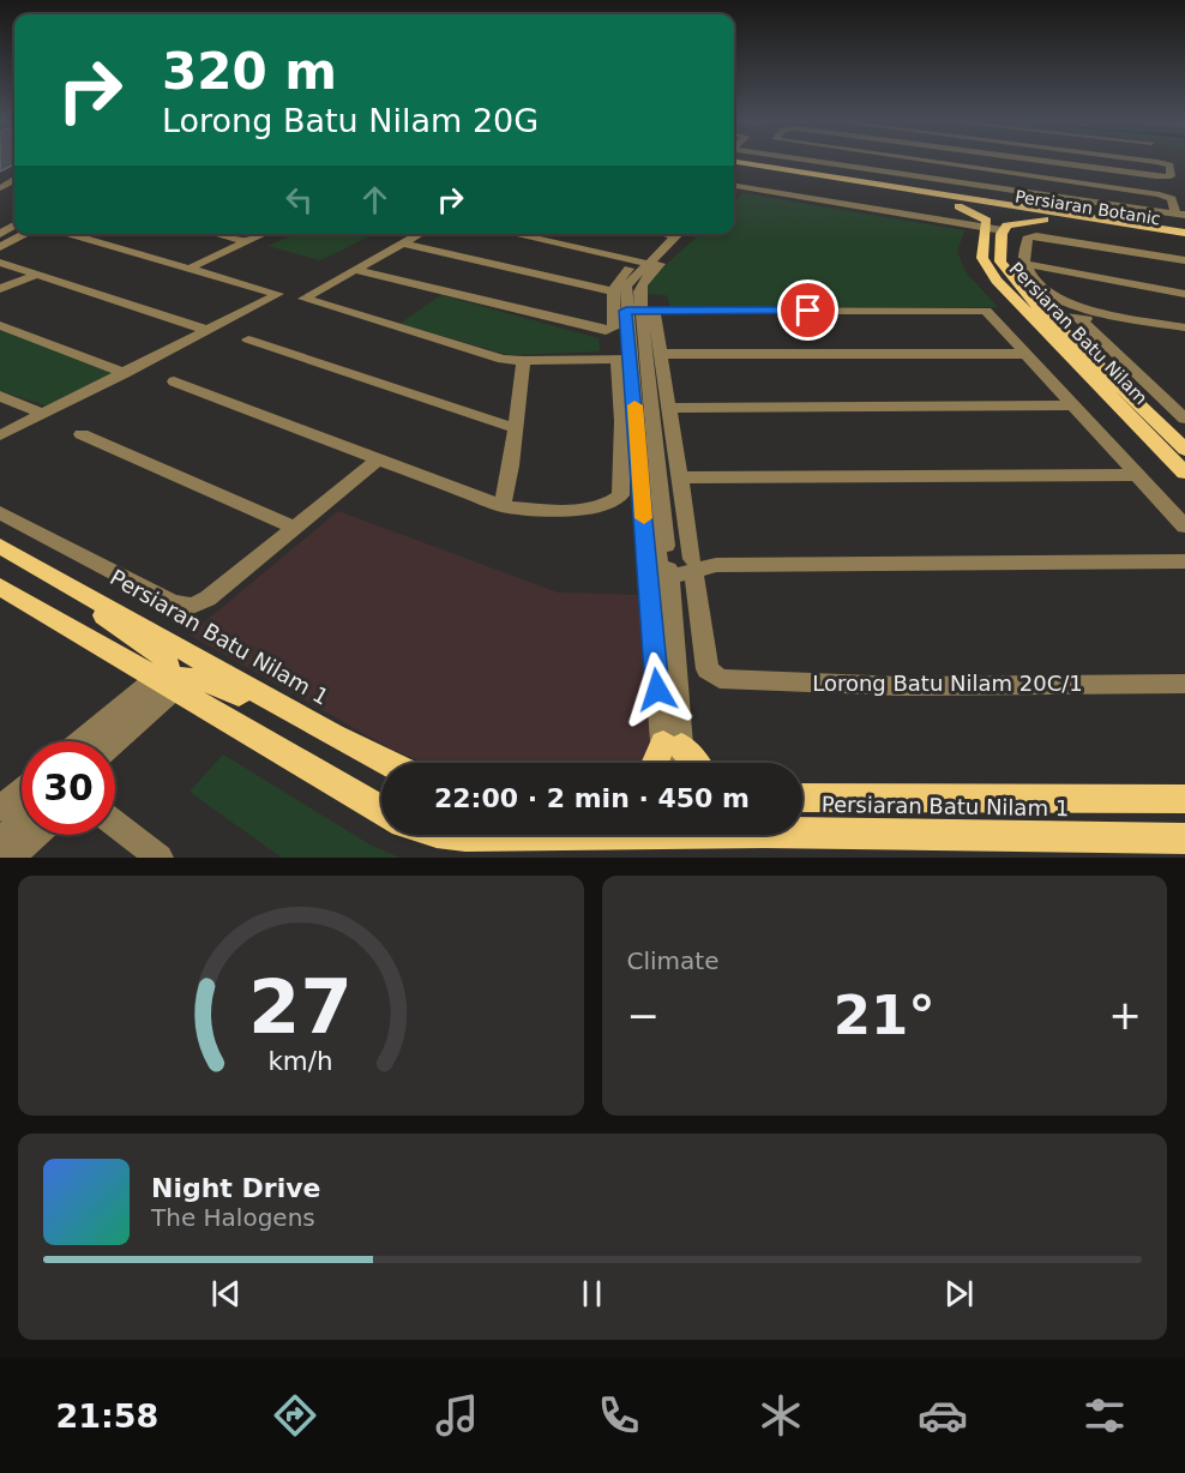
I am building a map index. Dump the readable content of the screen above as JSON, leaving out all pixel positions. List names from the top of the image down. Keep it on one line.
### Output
{"streets":{"main road":["Persiaran Botanic","Persiaran Batu Nilam","Persiaran Batu Nilam 1"],"street":["Lorong Batu Nilam 20C/1"]},"page":{"turn":["320 m","Lorong Batu Nilam 20G"],"limit":"30","trip":"22:00 · 2 min · 450 m","tile":"Climate","heat":["−","21°","+"],"song":["Night Drive","The Halogens"],"tabs":"21:58","gauge":["27","km/h"]}}
